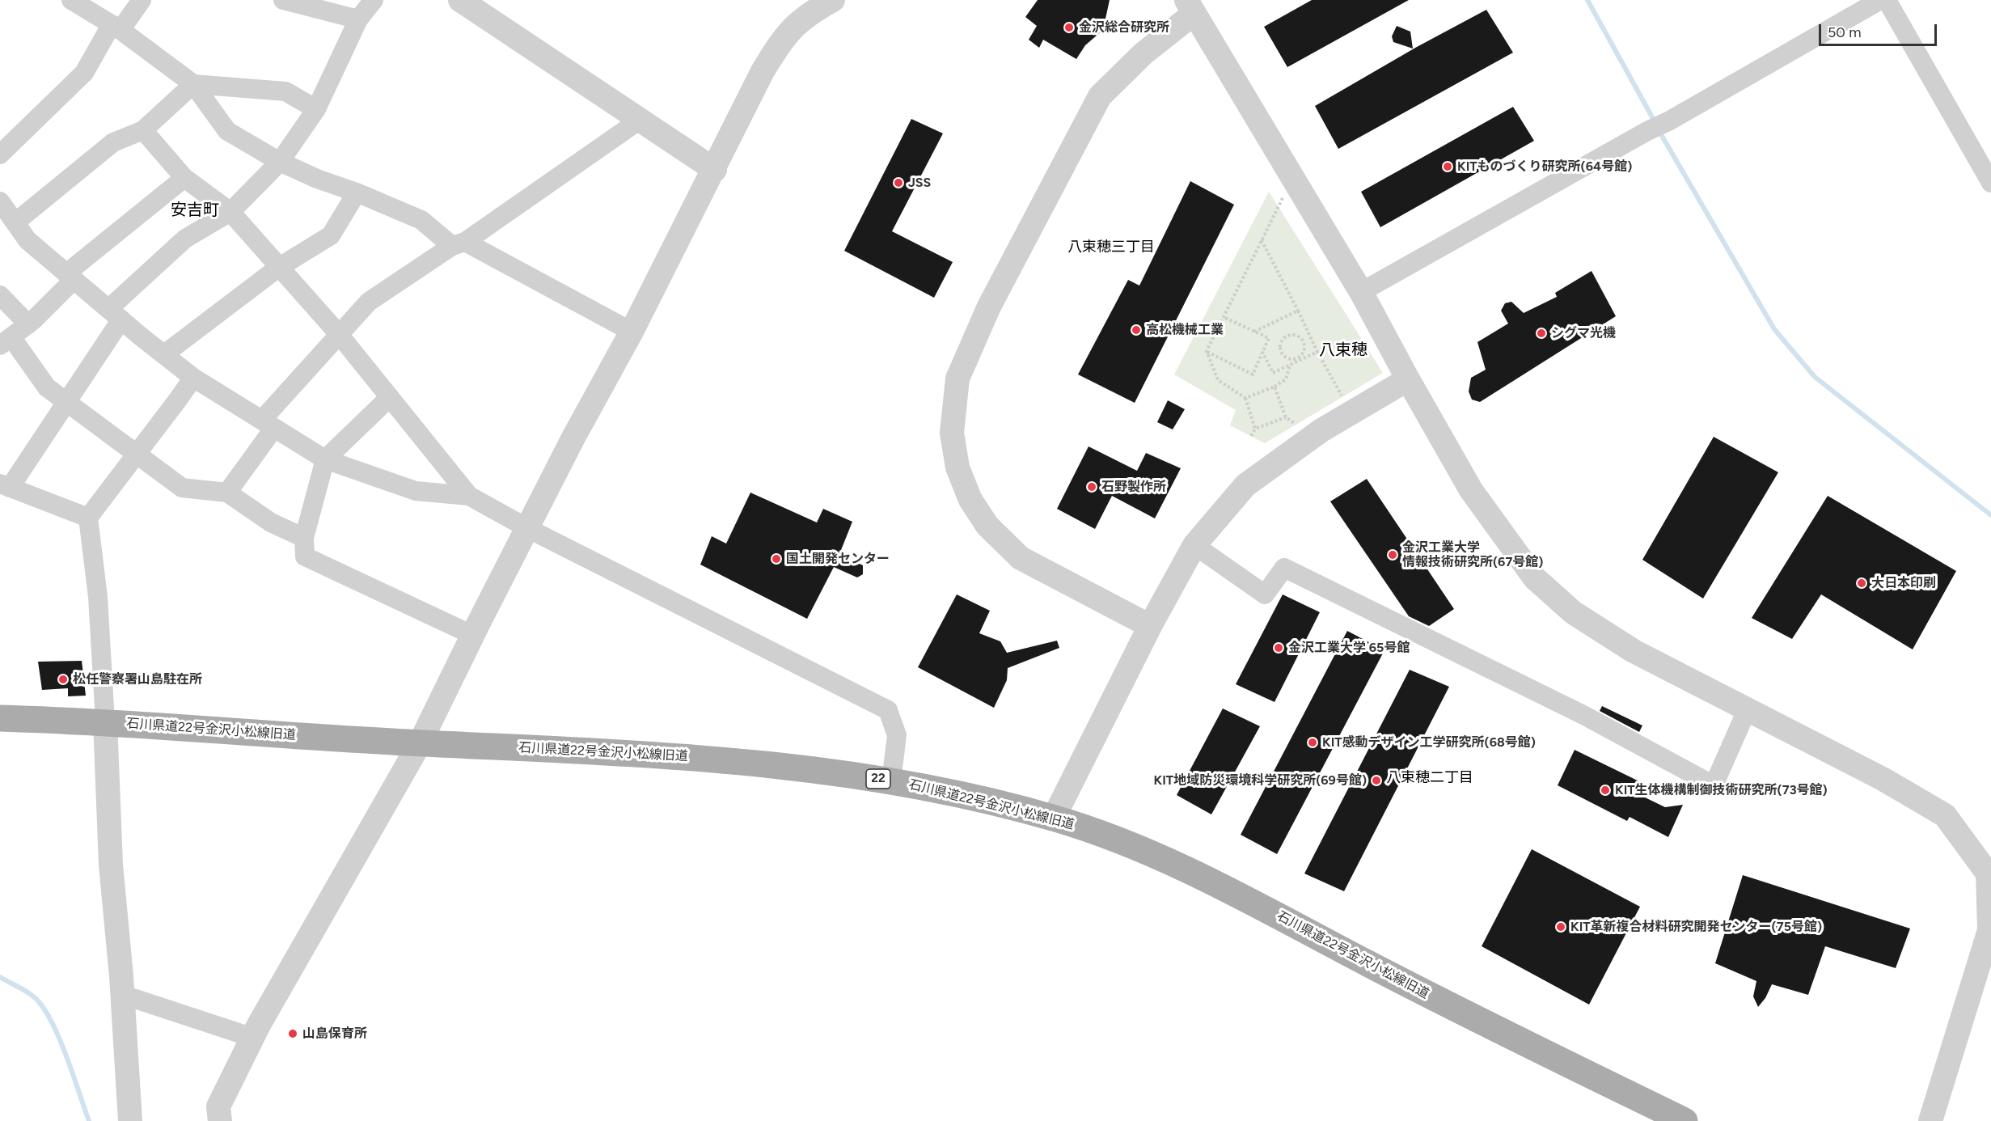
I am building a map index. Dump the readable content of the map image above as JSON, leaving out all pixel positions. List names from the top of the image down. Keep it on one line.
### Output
{"streets":{"main road":["石川県道22号金沢小松線旧道","22"]},"districts":["安吉町","八束穂三丁目","八束穂","八束穂二丁目"],"places":["金沢総合研究所","KITものづくり研究所(64号館)","JSS","高松機械工業","シグマ光機","石野製作所","金沢工業大学 情報技術研究所(67号館)","国土開発センター","大日本印刷","金沢工業大学 65号館","松任警察署山島駐在所","KIT感動デザイン工学研究所(68号館)","KIT地域防災環境科学研究所(69号館)","KIT生体機構制御技術研究所(73号館)","KIT革新複合材料研究開発センター(75号館)","山島保育所"],"scale_bar":"50 m"}
